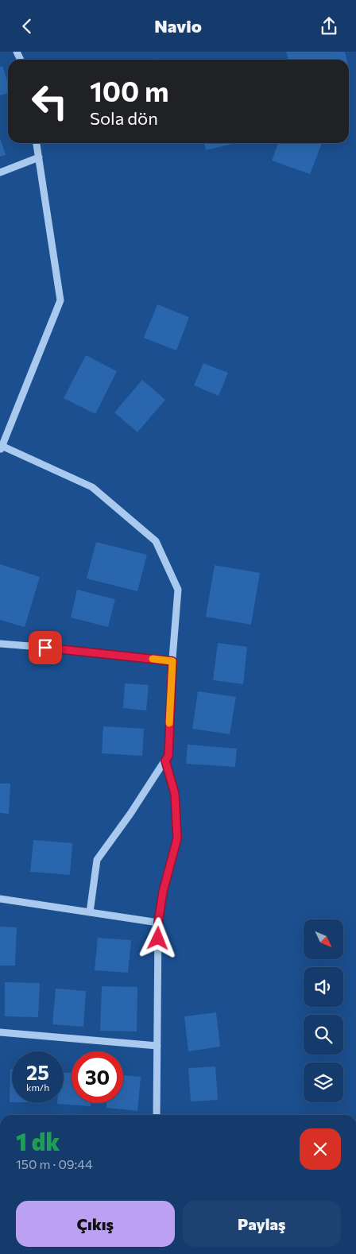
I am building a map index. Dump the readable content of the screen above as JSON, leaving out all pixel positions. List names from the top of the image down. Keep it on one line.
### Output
{"north":"bottom right","page":{"header":"Navio","turn":["100 m","Sola dön"],"speed":"25 km/h","limit":"30","heading":["1 dk","150 m · 09:44"],"buttons":["Çıkış","Paylaş"]}}
